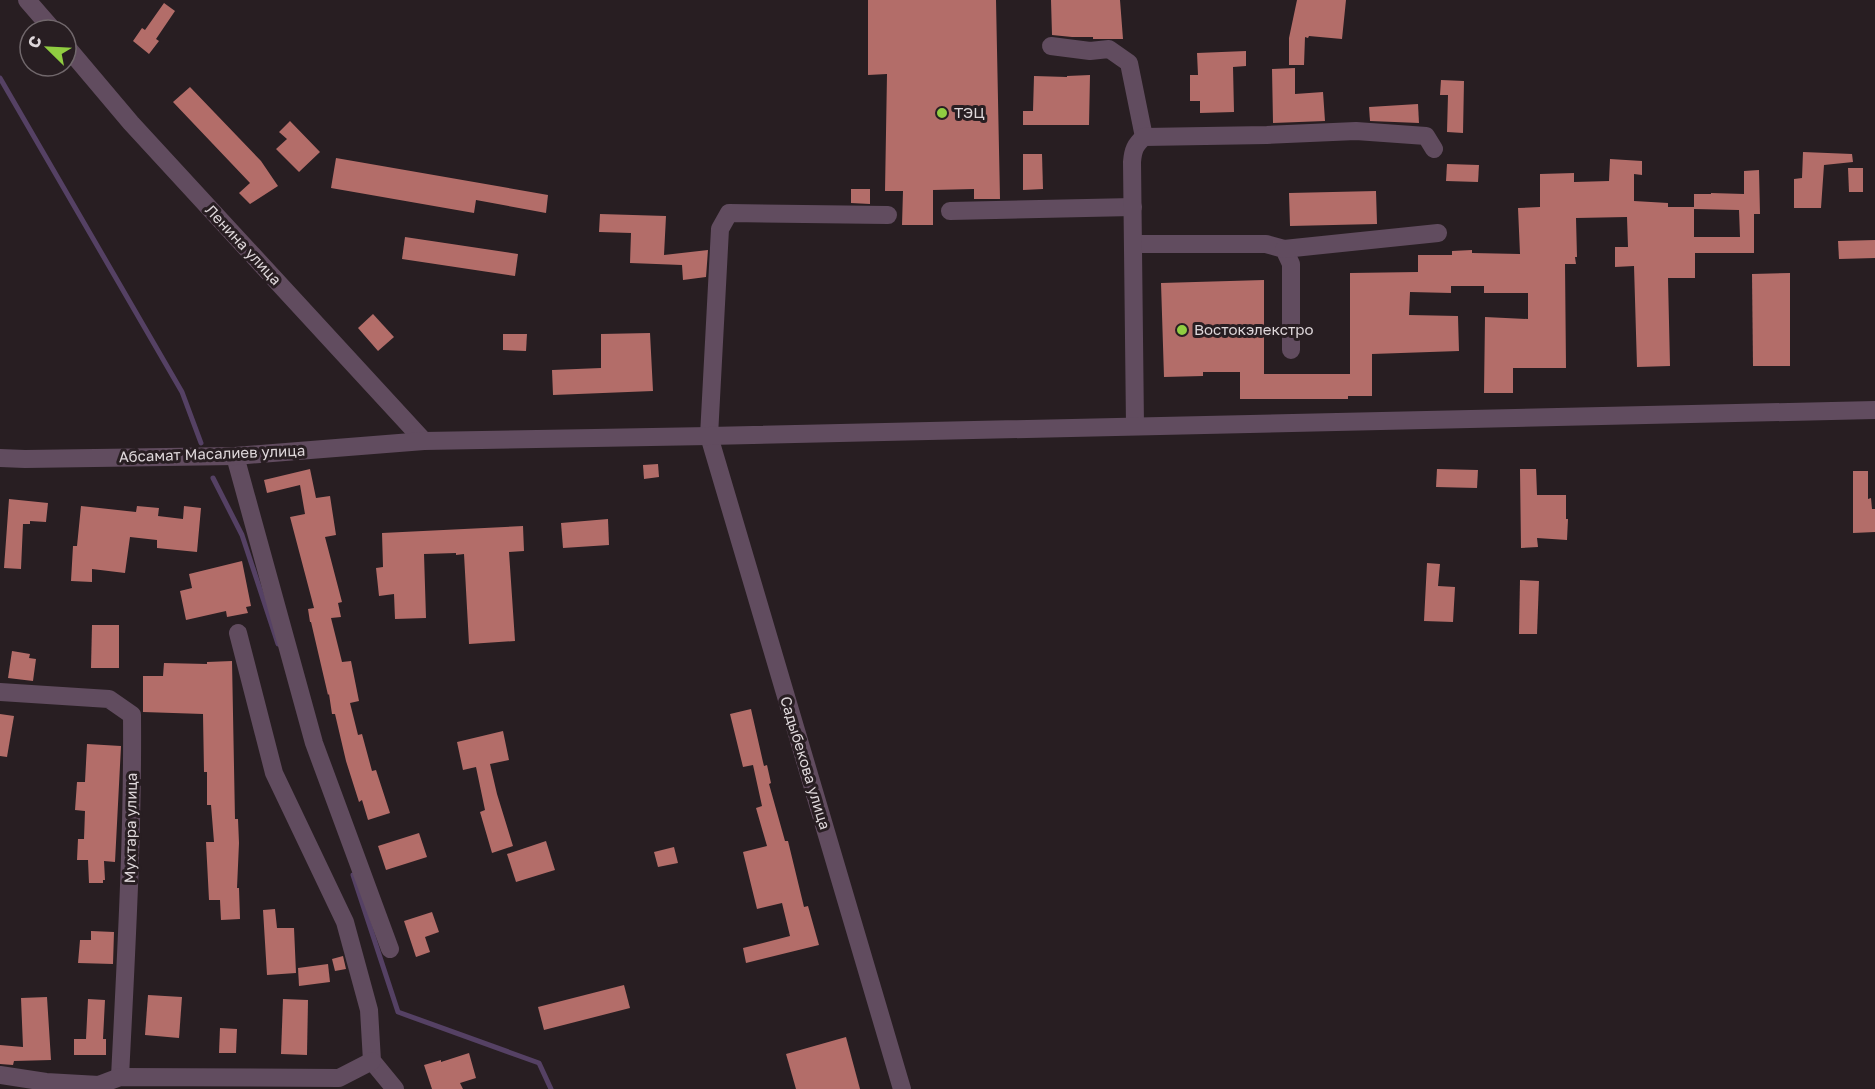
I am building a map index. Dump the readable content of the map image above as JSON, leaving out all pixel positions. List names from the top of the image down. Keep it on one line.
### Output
{"streets":{"street":["Ленина улица","Абсамат Масалиев улица","Садыбекова улица","Мухтара улица"]},"crossings":[["Ленина улица","Абсамат Масалиев улица"],["Абсамат Масалиев улица","Садыбекова улица"]],"places":["ТЭЦ","Востокэлекстро"],"north":"top left"}
